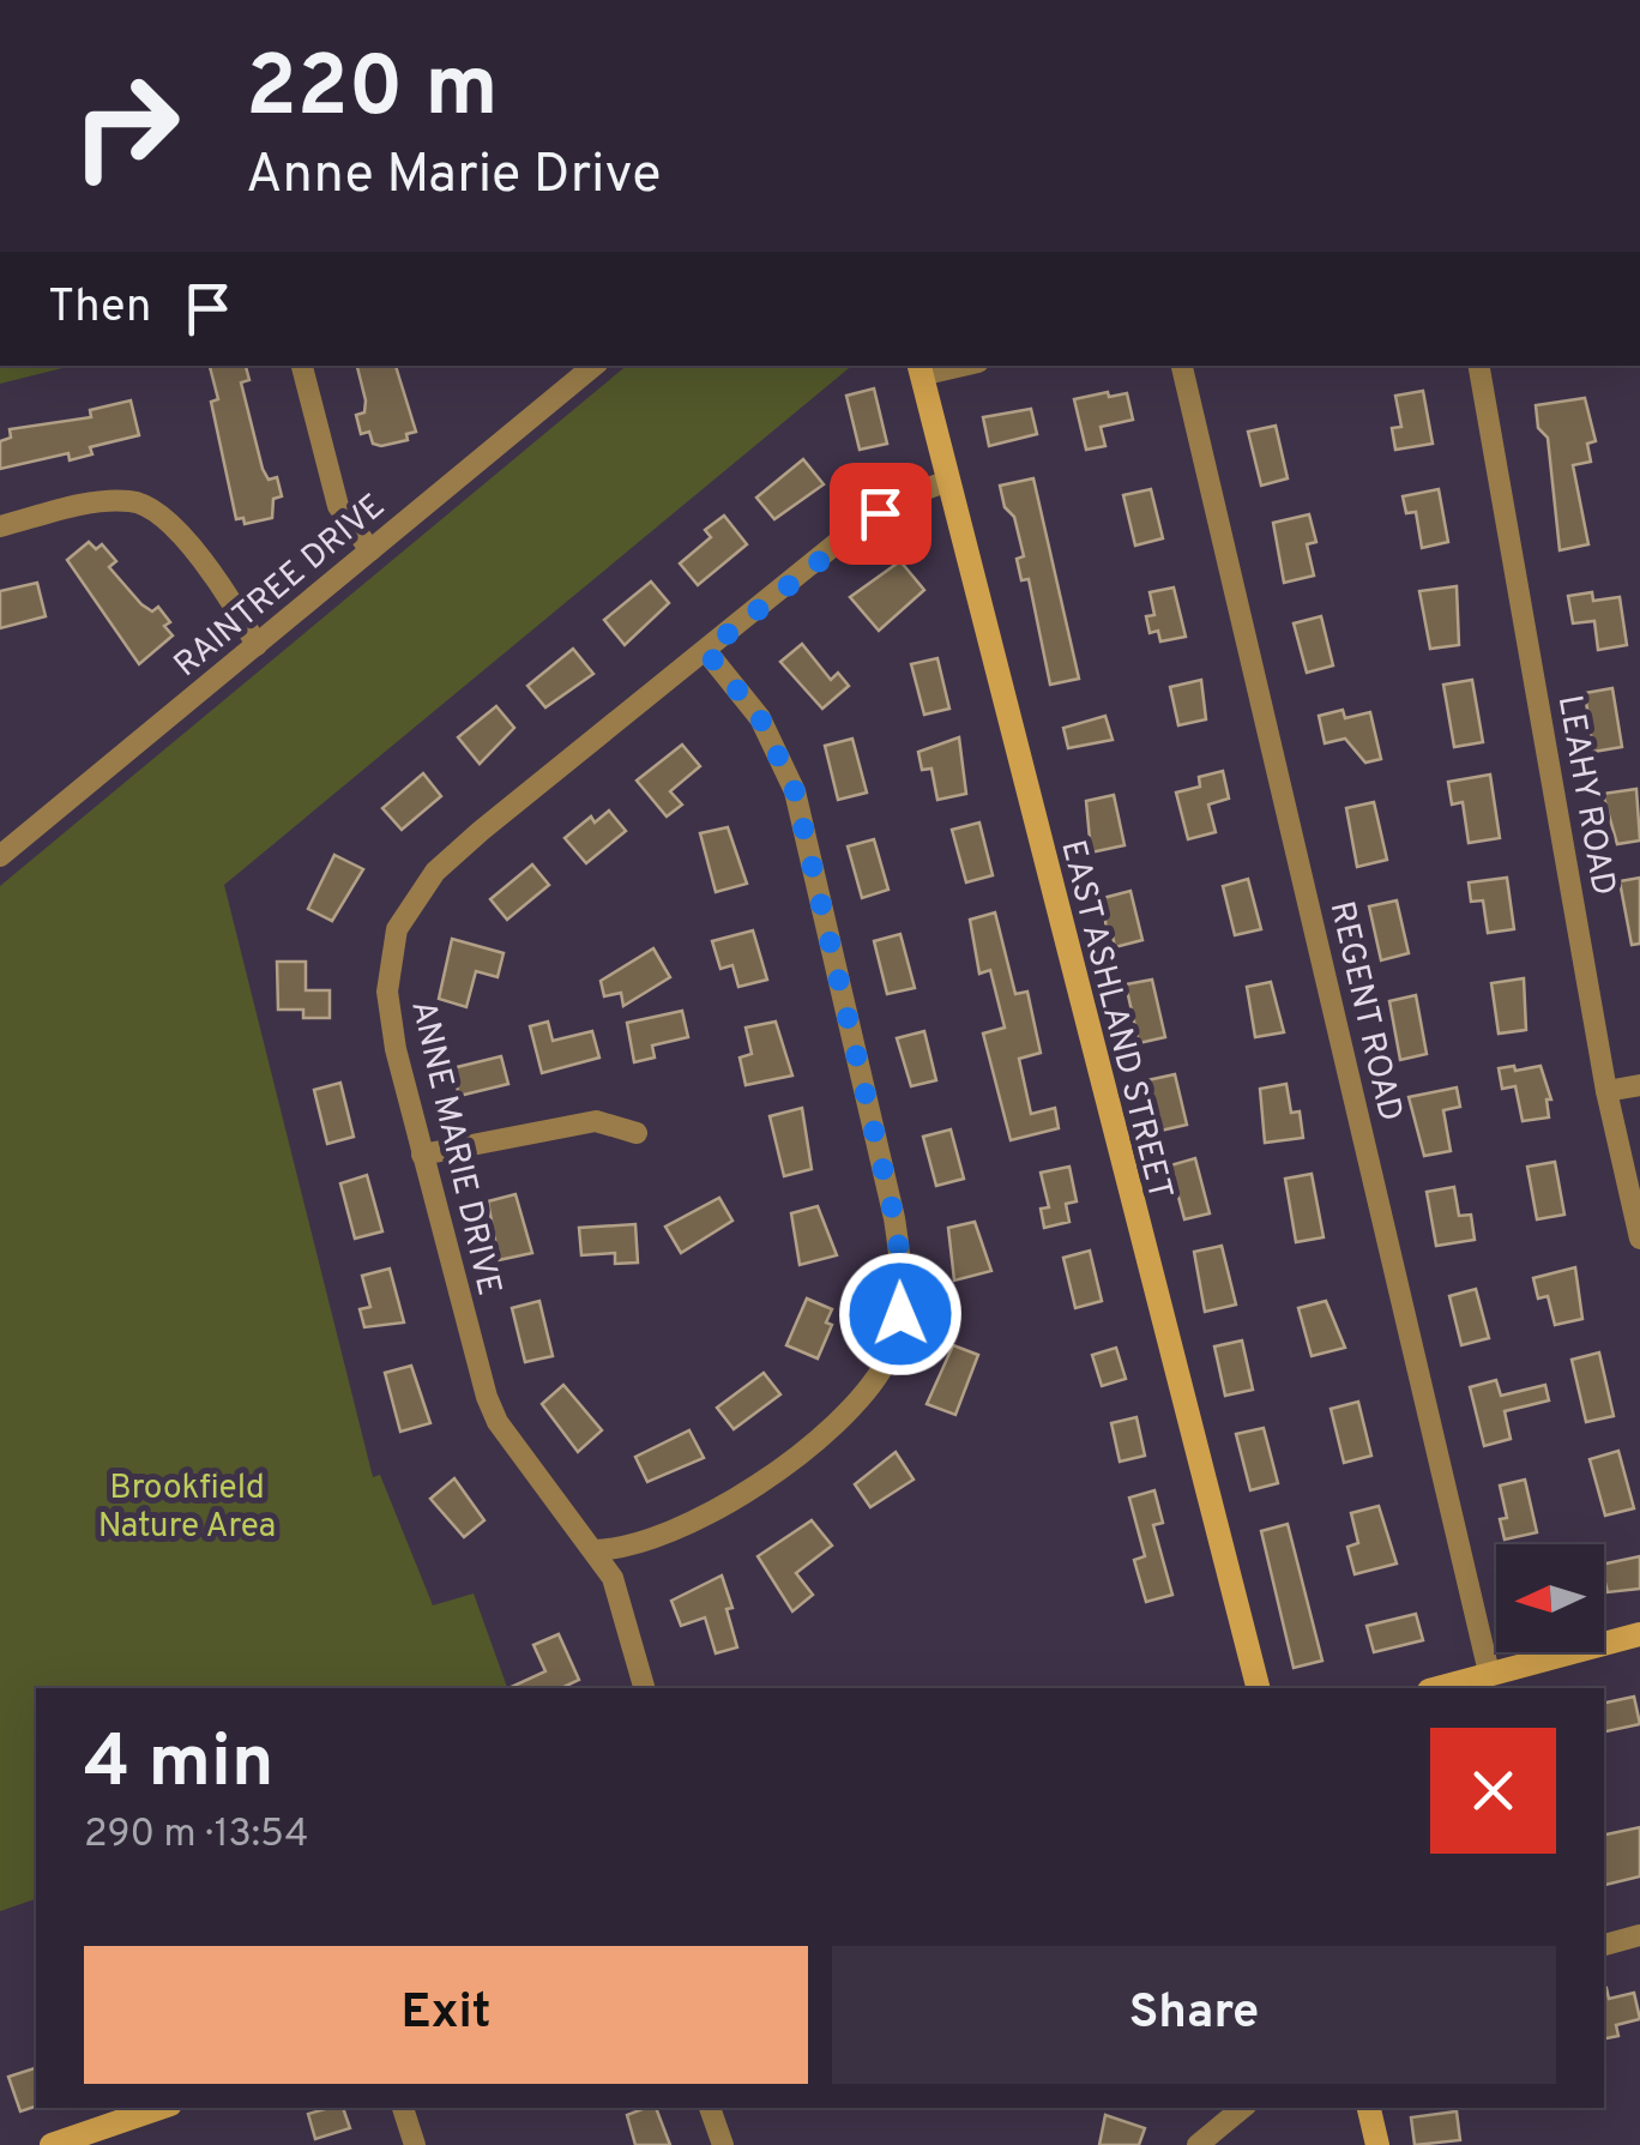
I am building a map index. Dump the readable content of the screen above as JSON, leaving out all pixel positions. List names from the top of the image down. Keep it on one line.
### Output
{"streets":{"main road":["EAST ASHLAND STREET"],"street":["RAINTREE DRIVE","LEAHY ROAD","REGENT ROAD","ANNE MARIE DRIVE"]},"crossings":[["EAST ASHLAND STREET","ANNE MARIE DRIVE"]],"parks":["Brookfield Nature Area"],"north":"left","page":{"turn":["220 m","Anne Marie Drive"],"then":"Then","heading":["4 min","290 m · 13:54"],"buttons":["Exit","Share"]}}
